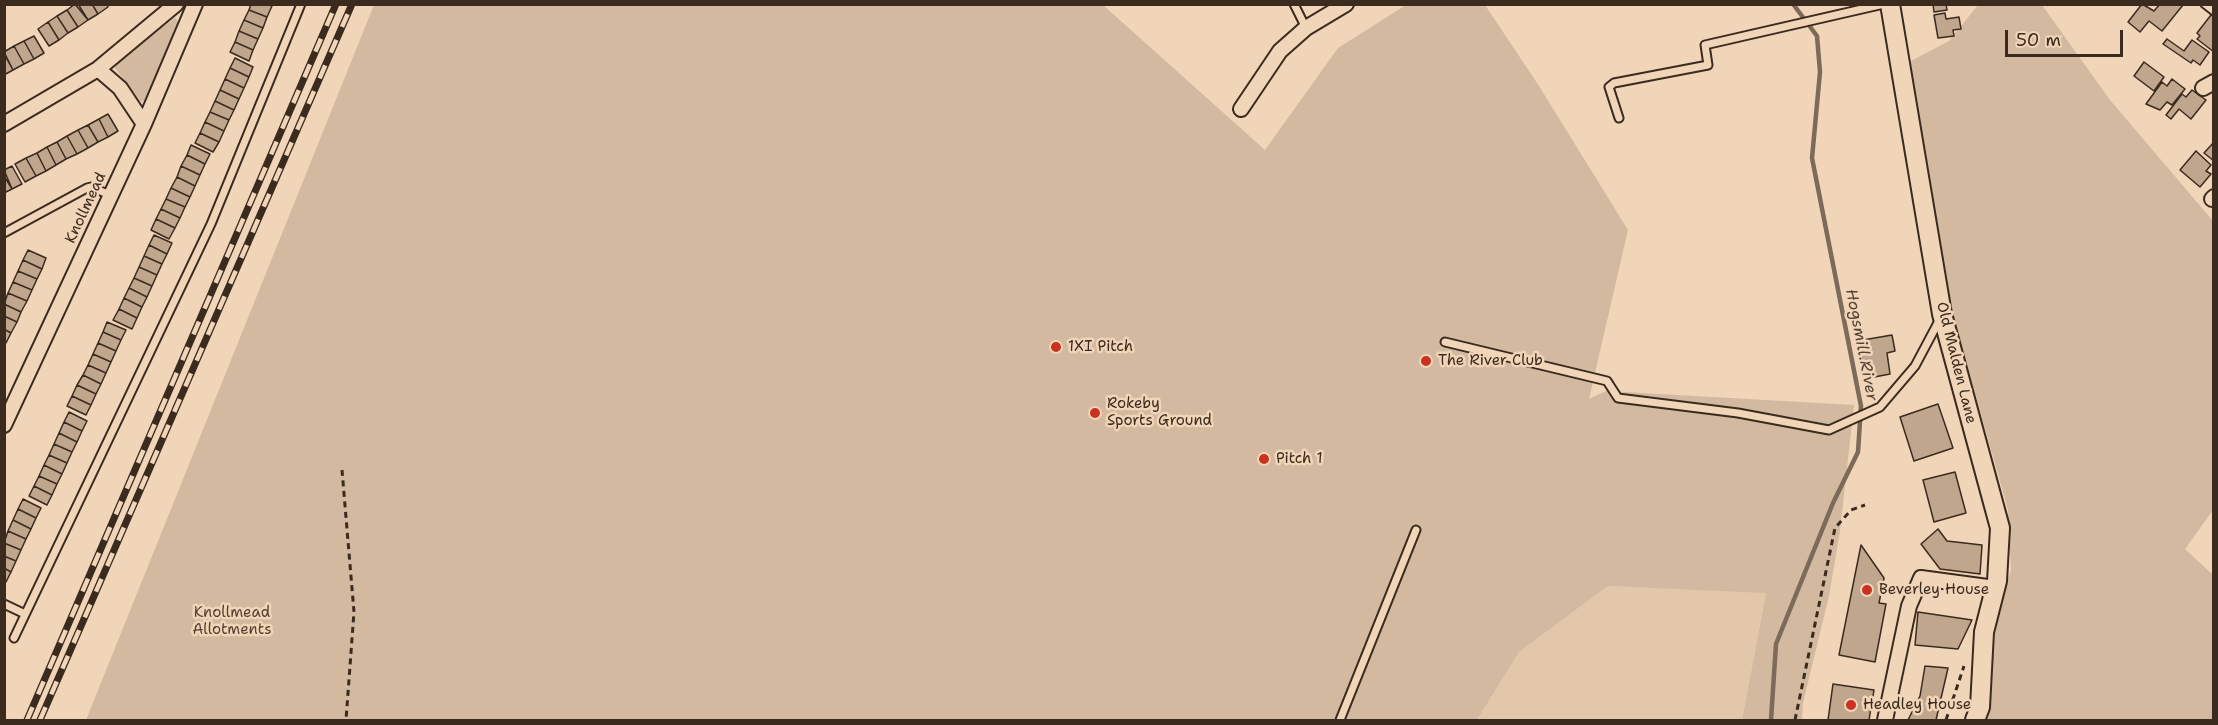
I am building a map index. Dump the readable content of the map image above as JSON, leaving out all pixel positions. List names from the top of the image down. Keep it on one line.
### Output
{"streets":{"main road":["Old Malden Lane"],"street":["Knollmead"]},"water":["Hogsmill River"],"parks":["Knollmead Allotments"],"places":["1XI Pitch","The River Club","Rokeby Sports Ground","Pitch 1","Beverley House","Headley House"],"scale_bar":"50 m"}
